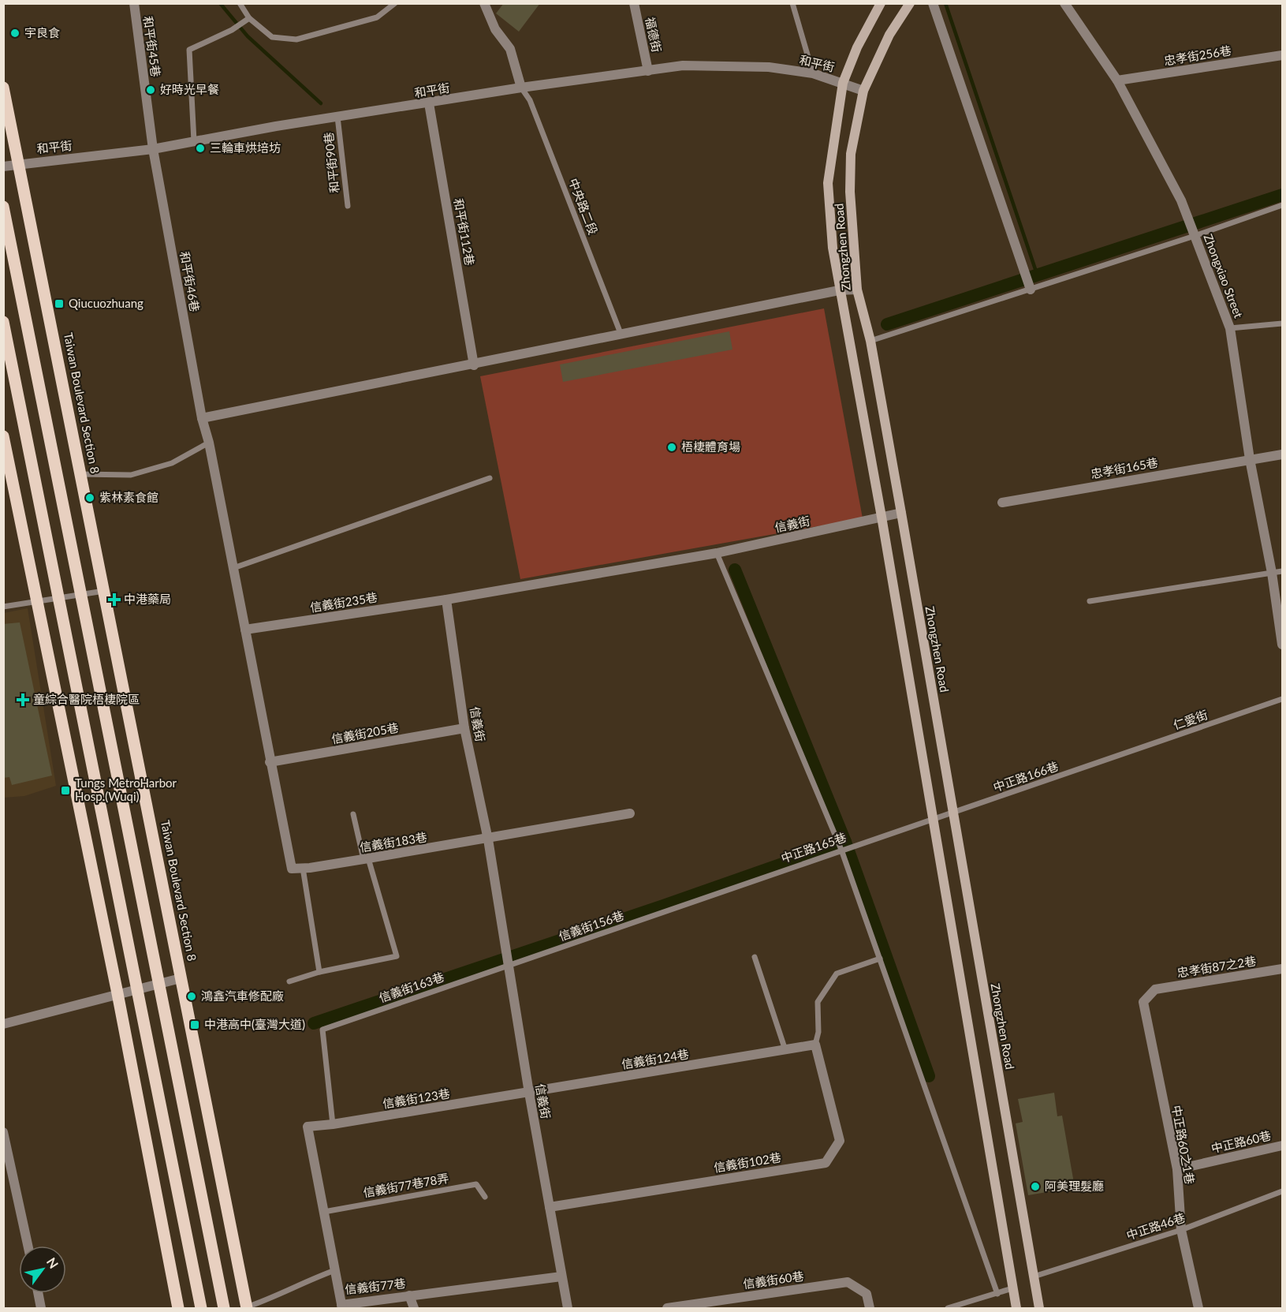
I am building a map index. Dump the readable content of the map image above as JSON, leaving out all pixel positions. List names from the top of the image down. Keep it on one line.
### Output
{"streets":{"main road":["Taiwan Boulevard Section 8"],"street":["福德街","和平街45巷","忠孝街256巷","和平街","和平街112巷","Zhongzhen Road","Zhongxiao Street","和平街46巷","忠孝街165巷","信義街","信義街235巷","信義街205巷","信義街183巷","忠孝街87之2巷","信義街124巷","信義街123巷","中正路60巷","中正路60之1巷","信義街102巷","信義街60巷","信義街77巷"],"lane":["和平街90巷","中央路二段","仁愛街","中正路166巷","中正路165巷","信義街156巷","信義街163巷","信義街77巷78弄","中正路46巷"]},"crossings":[["福德街","和平街"],["和平街45巷","和平街"],["和平街45巷","和平街46巷"],["忠孝街256巷","Zhongxiao Street"],["和平街","和平街90巷"],["和平街","中央路二段"],["和平街","和平街112巷"],["和平街","Zhongzhen Road"],["和平街","和平街46巷"],["和平街","Taiwan Boulevard Section 8"],["Zhongzhen Road","信義街"],["Zhongzhen Road","中正路166巷"],["Zhongzhen Road","中正路165巷"],["Zhongzhen Road","中正路46巷"],["Zhongxiao Street","忠孝街165巷"],["和平街46巷","信義街235巷"],["和平街46巷","信義街205巷"],["信義街","信義街235巷"],["信義街","信義街205巷"],["信義街","信義街183巷"],["信義街","信義街156巷"],["信義街","信義街163巷"],["信義街","信義街124巷"],["信義街","信義街123巷"],["信義街","信義街102巷"],["信義街","信義街77巷"],["仁愛街","中正路166巷"],["中正路166巷","中正路165巷"],["中正路165巷","信義街156巷"],["信義街156巷","信義街163巷"],["忠孝街87之2巷","中正路60之1巷"],["信義街163巷","信義街123巷"],["信義街124巷","信義街123巷"],["信義街124巷","信義街102巷"],["信義街123巷","信義街77巷"],["中正路60巷","中正路60之1巷"],["中正路60之1巷","中正路46巷"],["信義街77巷78弄","信義街77巷"]],"places":{"other":["宇良食","好時光早餐","三輪車烘培坊","梧棲體育場","紫林素食館","鴻鑫汽車修配廠","阿美理髮廳"],"transit":["Qiucuozhuang","Tungs MetroHarbor Hosp.(Wuqi)","中港高中(臺灣大道)"],"health":["中港藥局","童綜合醫院梧棲院區"]},"north":"top right"}
